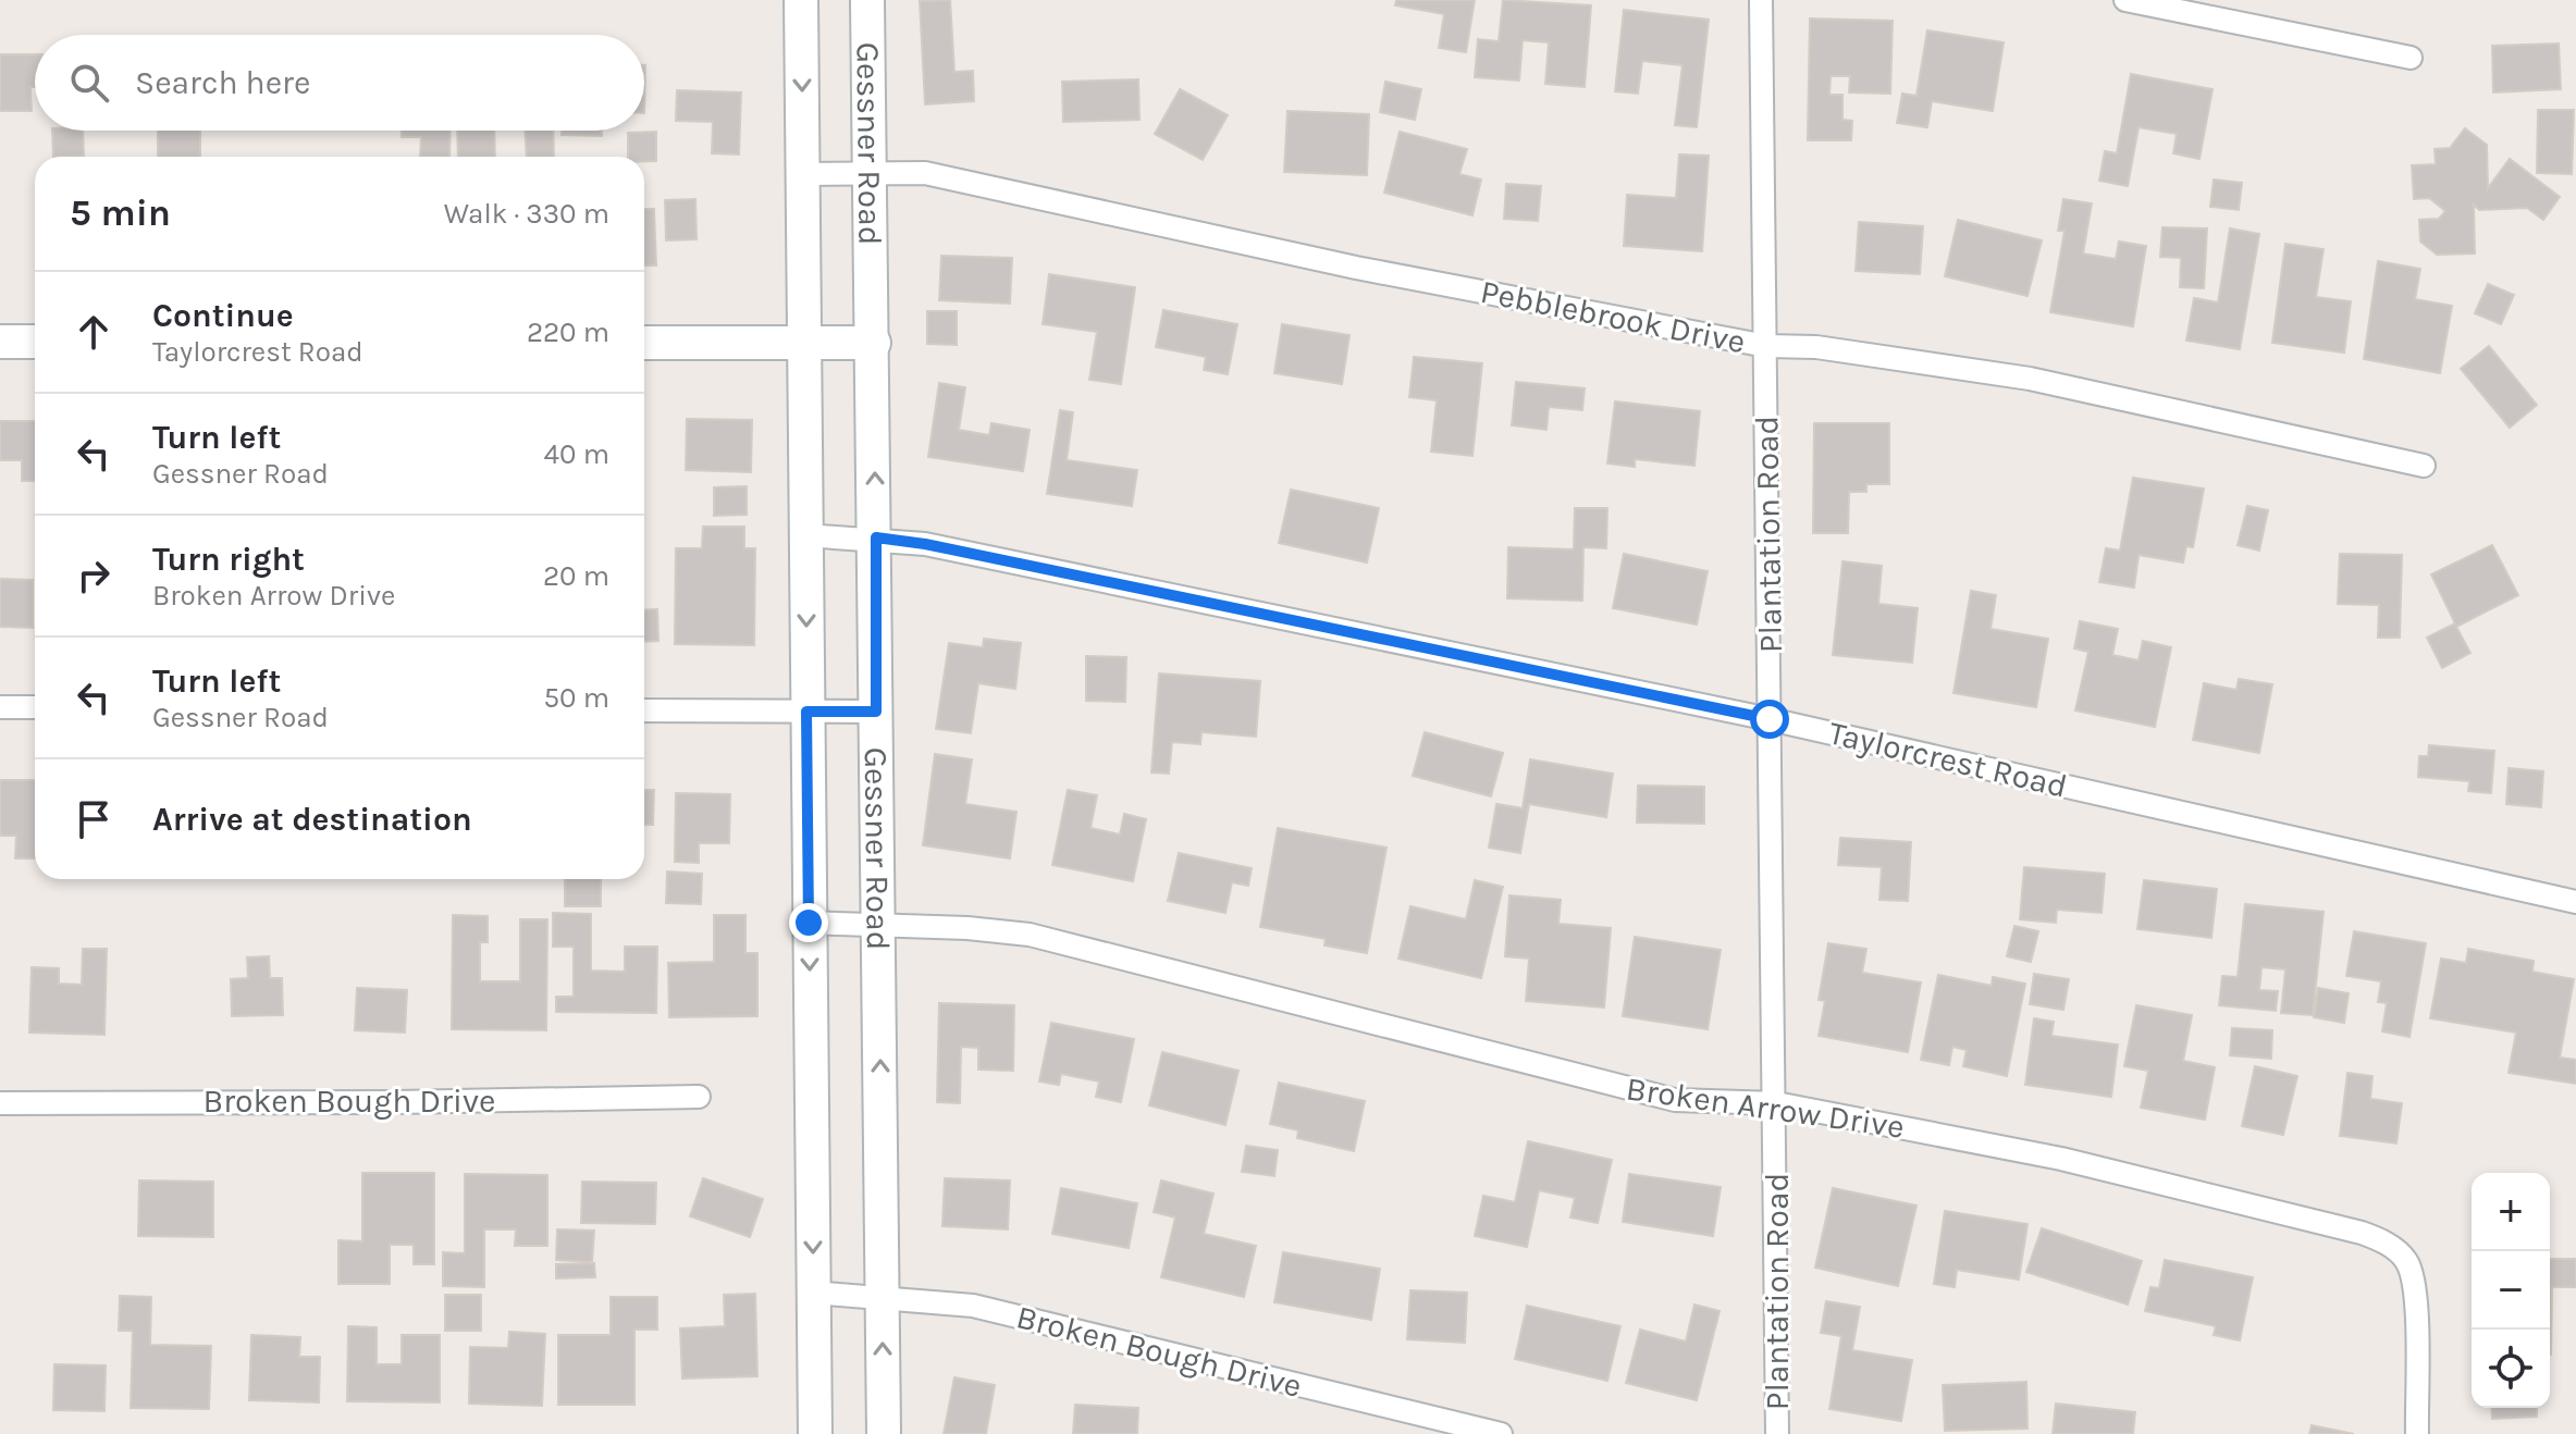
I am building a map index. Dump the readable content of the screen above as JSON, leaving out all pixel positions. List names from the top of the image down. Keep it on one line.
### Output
{"streets":{"main road":["Gessner Road"],"street":["Pebblebrook Drive","Plantation Road","Taylorcrest Road","Broken Bough Drive","Broken Arrow Drive"]},"crossings":[["Gessner Road","Pebblebrook Drive"],["Gessner Road","Taylorcrest Road"],["Gessner Road","Broken Bough Drive"],["Gessner Road","Broken Arrow Drive"],["Pebblebrook Drive","Plantation Road"],["Plantation Road","Taylorcrest Road"],["Plantation Road","Broken Arrow Drive"]],"page":{"search":"Search here","heading":["5 min","Walk · 330 m"],"list":[["Continue","Taylorcrest Road","220 m"],["Turn left","Gessner Road","40 m"],["Turn right","Broken Arrow Drive","20 m"],["Turn left","Gessner Road","50 m"],"Arrive at destination"],"map_buttons":["+","−"]}}
